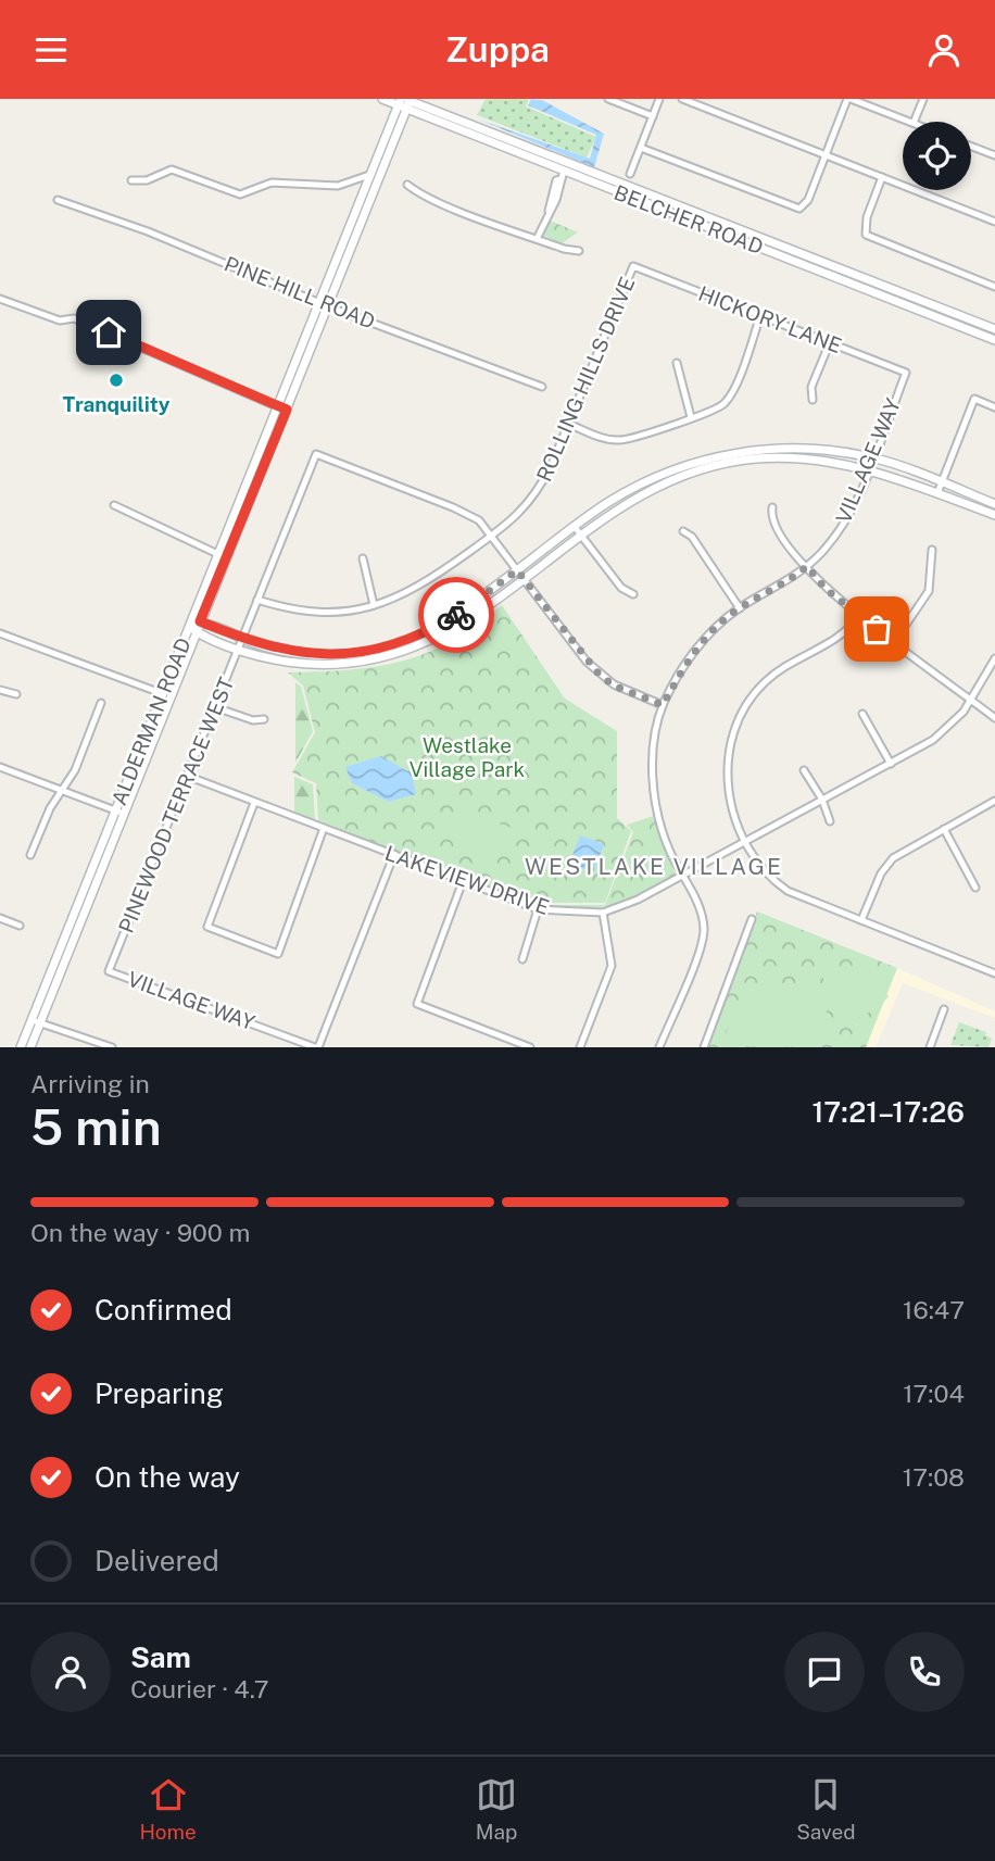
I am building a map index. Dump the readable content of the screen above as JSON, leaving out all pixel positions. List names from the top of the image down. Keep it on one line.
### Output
{"streets":{"main road":["BELCHER ROAD","ALDERMAN ROAD"],"street":["PINE HILL ROAD","HICKORY LANE","ROLLING HILLS DRIVE","VILLAGE WAY","PINEWOOD TERRACE WEST","LAKEVIEW DRIVE"]},"crossings":[["BELCHER ROAD","ALDERMAN ROAD"],["PINE HILL ROAD","ALDERMAN ROAD"],["HICKORY LANE","ROLLING HILLS DRIVE"],["HICKORY LANE","VILLAGE WAY"],["ROLLING HILLS DRIVE","PINEWOOD TERRACE WEST"],["VILLAGE WAY","PINEWOOD TERRACE WEST"],["VILLAGE WAY","LAKEVIEW DRIVE"],["PINEWOOD TERRACE WEST","LAKEVIEW DRIVE"]],"districts":["WESTLAKE VILLAGE"],"parks":["Westlake Village Park"],"places":["Tranquility"],"page":{"header":"Zuppa","heading":["5 min","Arriving in","17:21–17:26"],"panel":["Sam","Courier · 4.7"],"bar":"On the way · 900 m","list":[["Confirmed","16:47"],["Preparing","17:04"],["On the way","17:08"],"Delivered"],"tabs":["Home","Map","Saved"]}}
